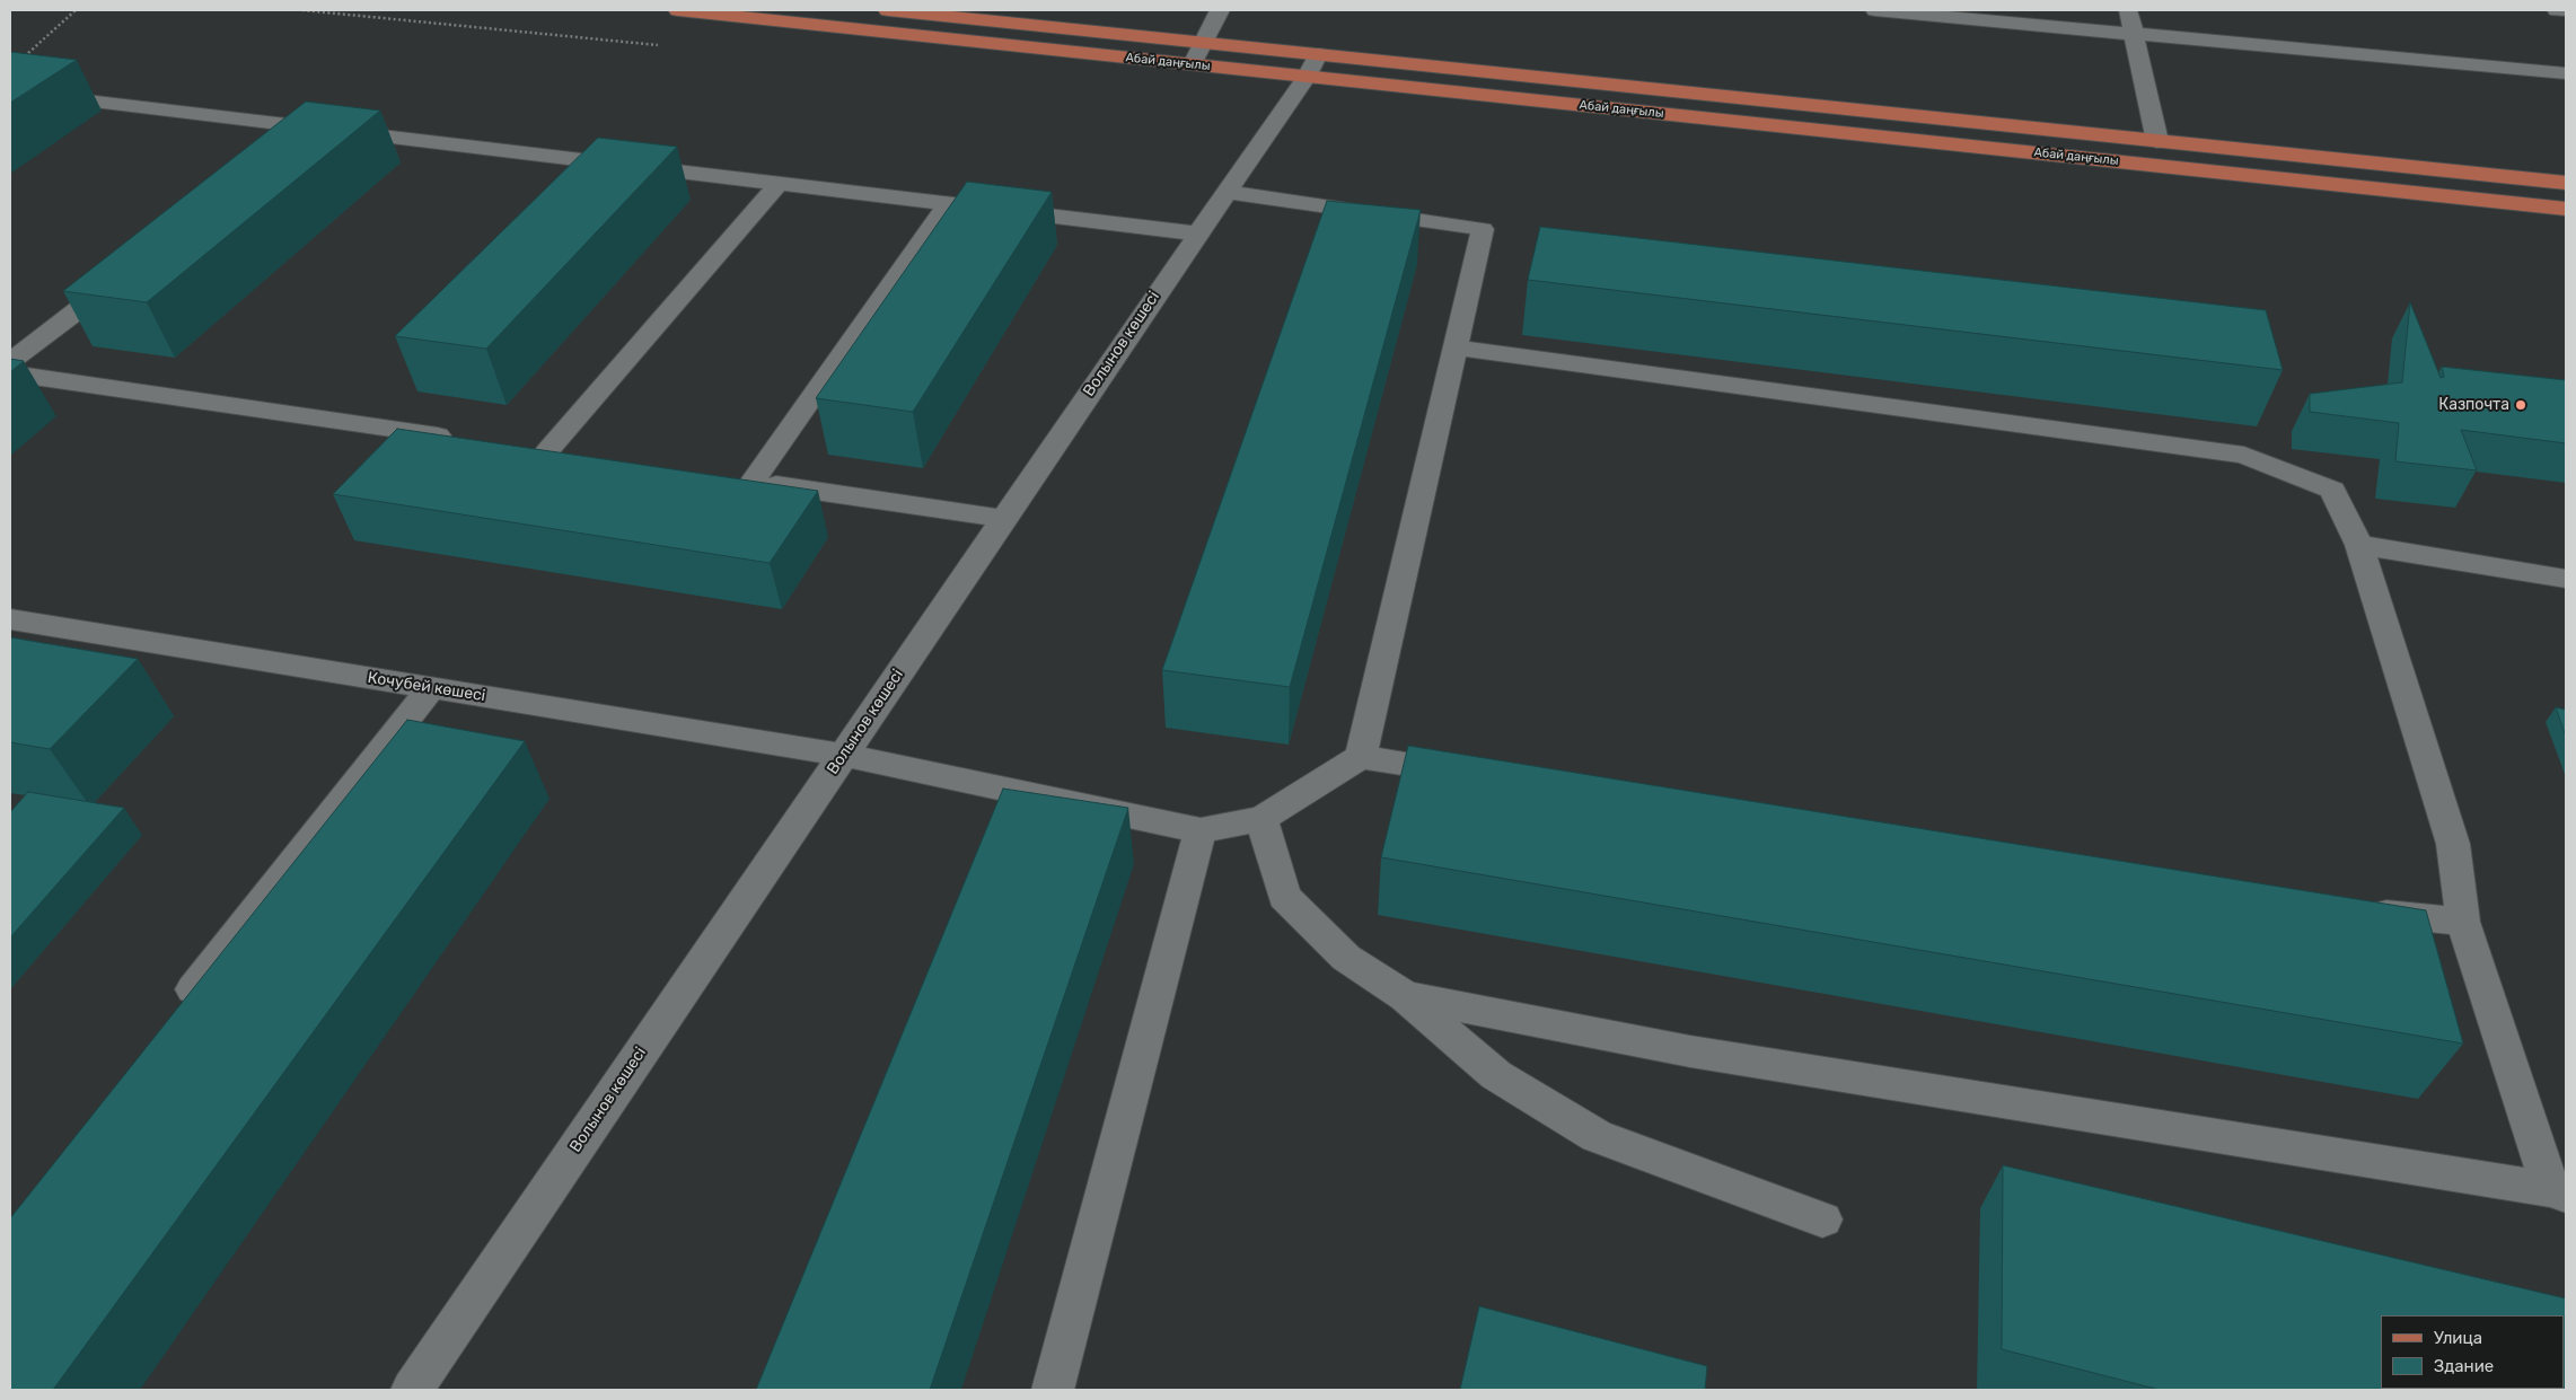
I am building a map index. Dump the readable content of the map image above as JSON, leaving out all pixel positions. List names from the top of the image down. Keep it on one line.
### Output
{"streets":{"main road":["Абай даңғылы"],"street":["Волынов көшесі","Кочубей көшесі"]},"crossings":[["Абай даңғылы","Волынов көшесі"],["Волынов көшесі","Кочубей көшесі"]],"places":["Казпочта"],"legend":["Улица","Здание"]}
